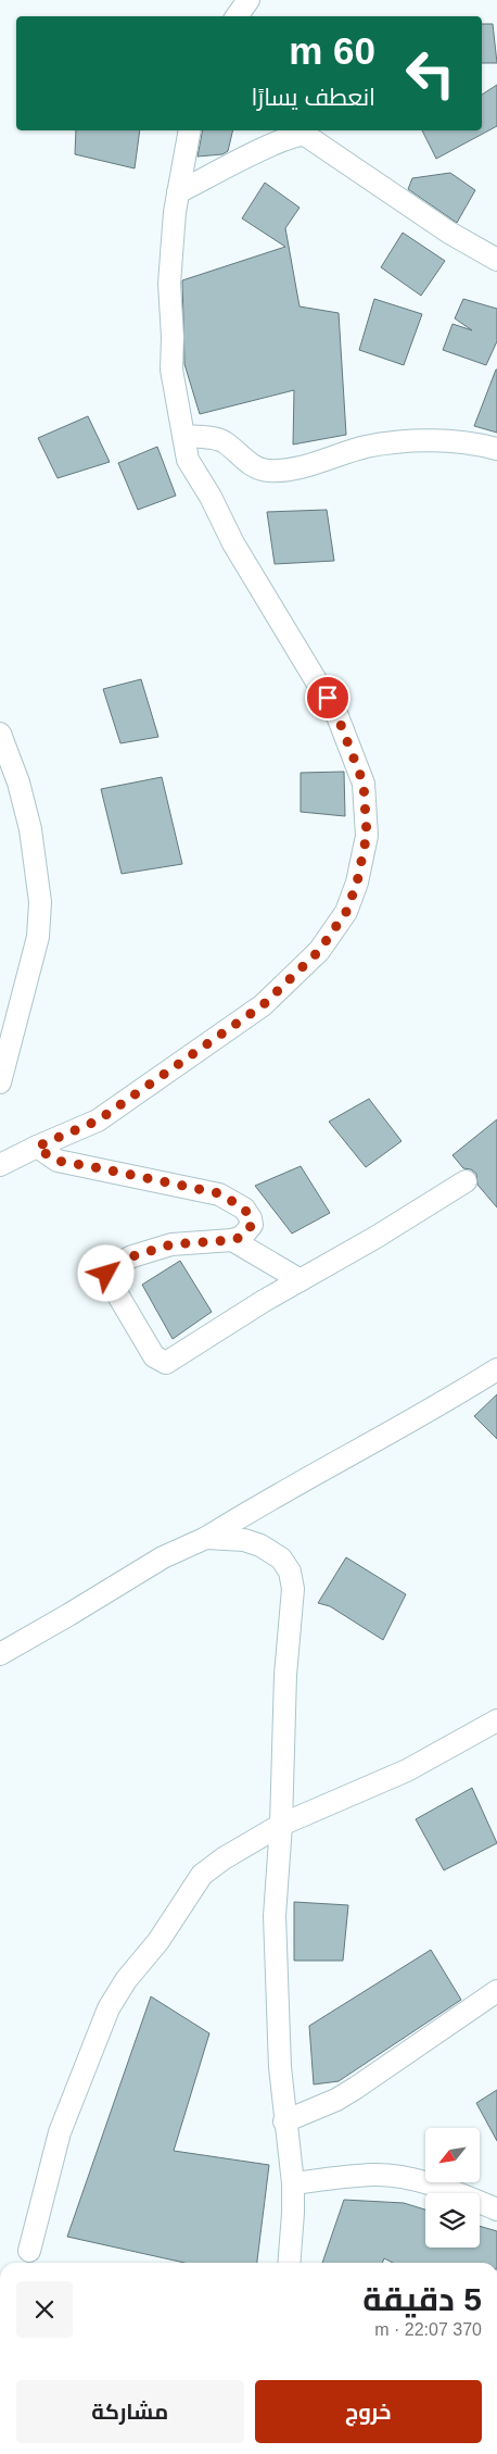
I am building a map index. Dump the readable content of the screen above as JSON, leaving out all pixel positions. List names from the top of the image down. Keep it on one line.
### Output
{"north":"bottom left","page":{"turn":["60 m","انعطف يسارًا"],"heading":["5 دقيقة","370 m · 22:07"],"buttons":["خروج","مشاركة"]}}
